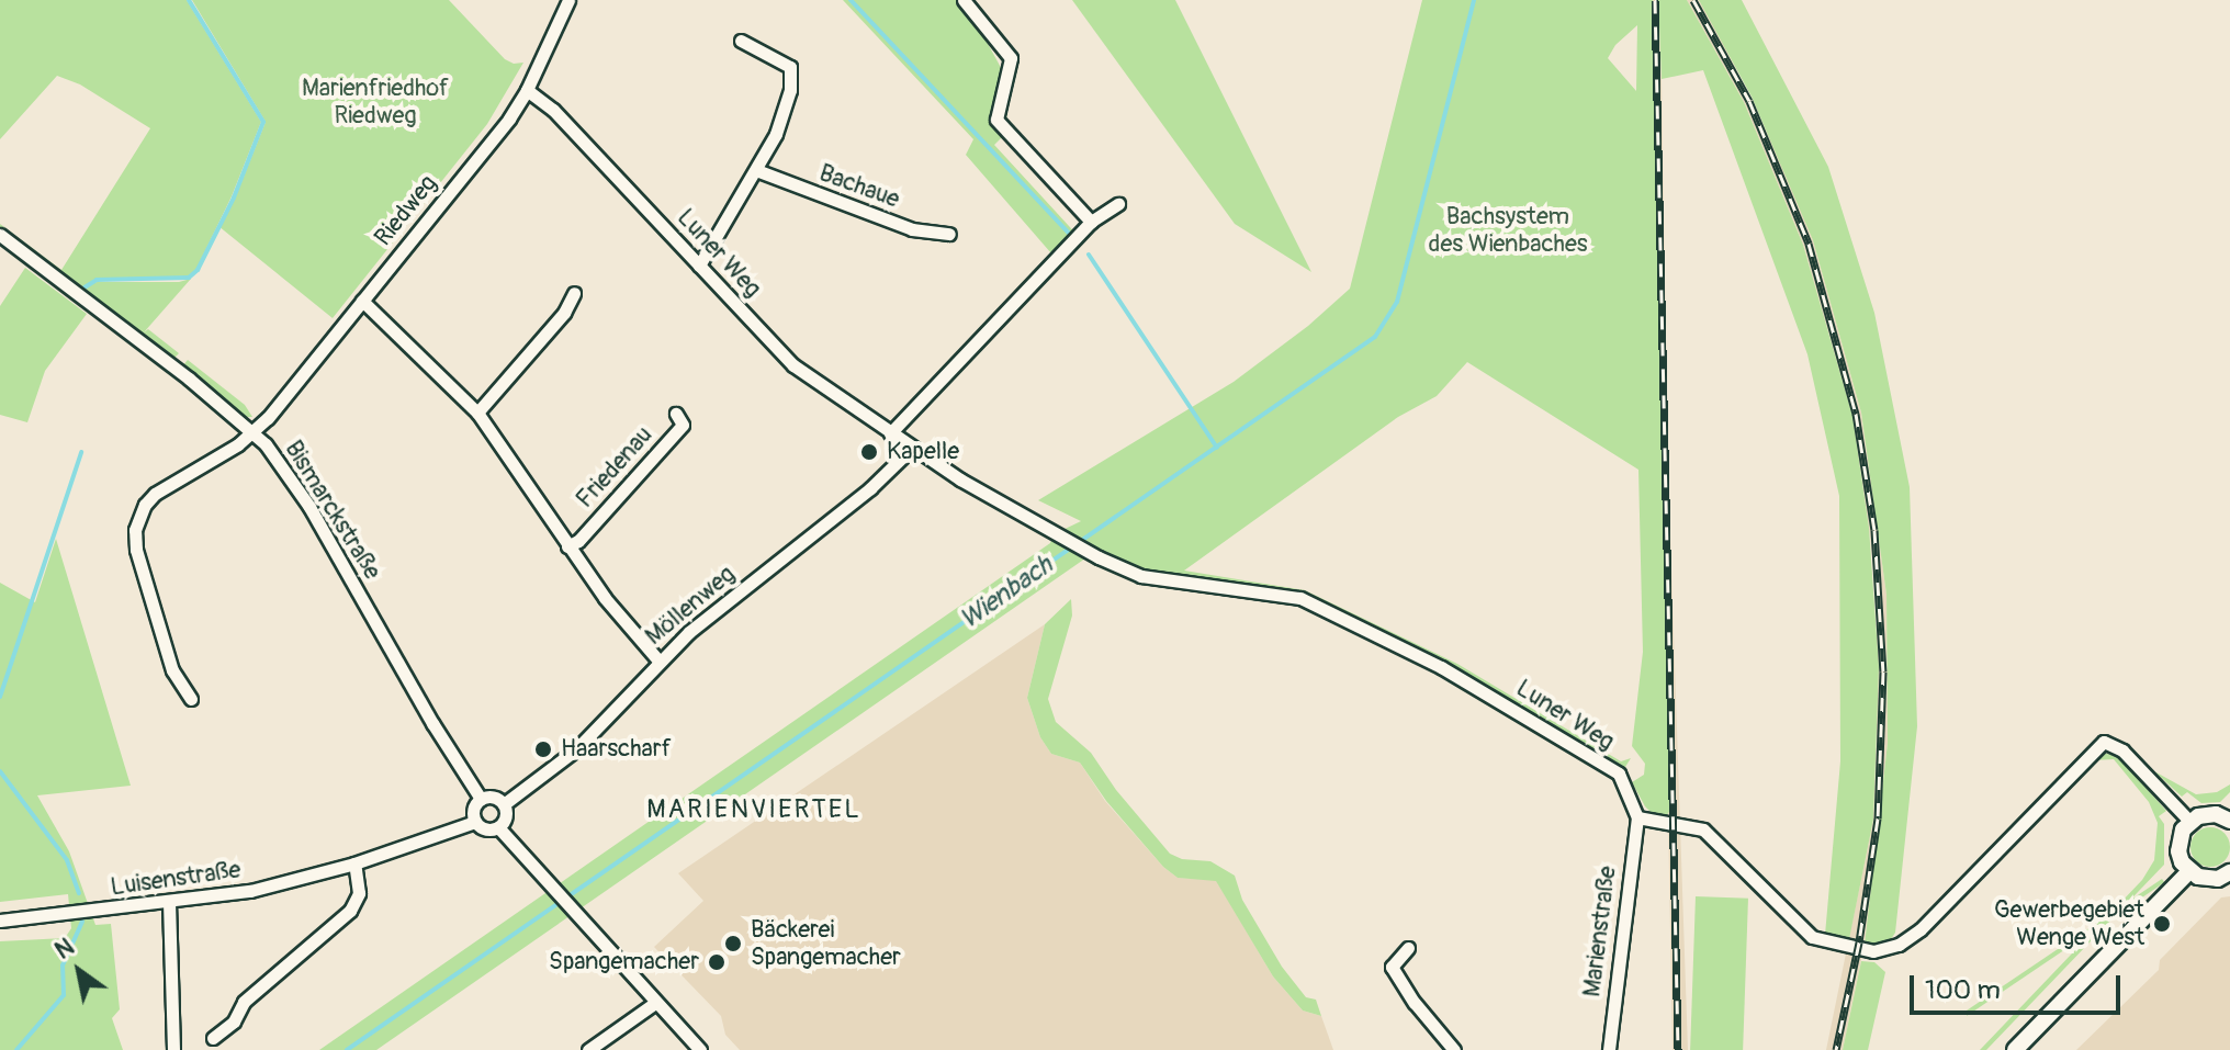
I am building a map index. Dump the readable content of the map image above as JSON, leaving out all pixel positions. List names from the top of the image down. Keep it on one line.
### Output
{"streets":{"street":["Bachaue","Riedweg","Luner Weg","Friedenau","Bismarckstraße","Möllenweg","Luisenstraße","Marienstraße"]},"crossings":[["Riedweg","Luner Weg"],["Riedweg","Friedenau"],["Riedweg","Bismarckstraße"],["Luner Weg","Möllenweg"],["Luner Weg","Marienstraße"],["Friedenau","Möllenweg"],["Bismarckstraße","Möllenweg"],["Bismarckstraße","Luisenstraße"],["Möllenweg","Luisenstraße"]],"districts":["MARIENVIERTEL"],"water":["Wienbach"],"parks":["Marienfriedhof Riedweg","Bachsystem des Wienbaches"],"places":["Kapelle","Haarscharf","Gewerbegebiet Wenge West","Bäckerei Spangemacher","Spangemacher"],"scale_bar":"100 m","north":"top left"}
